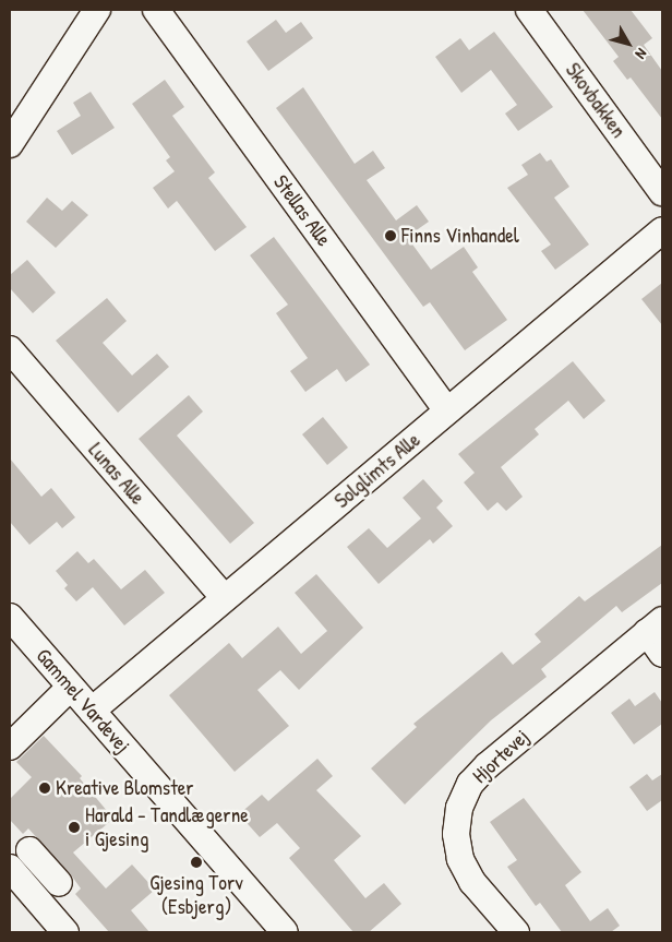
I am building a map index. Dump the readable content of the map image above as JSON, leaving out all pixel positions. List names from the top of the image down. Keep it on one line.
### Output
{"streets":{"street":["Skovbakken","Stellas Alle","Solglimts Alle","Lunas Alle","Gammel Vardevej","Hjortevej"]},"crossings":[["Stellas Alle","Solglimts Alle"],["Solglimts Alle","Lunas Alle"],["Solglimts Alle","Gammel Vardevej"]],"places":["Finns Vinhandel","Kreative Blomster","Harald - Tandlægerne i Gjesing","Gjesing Torv (Esbjerg)"],"north":"bottom right"}
